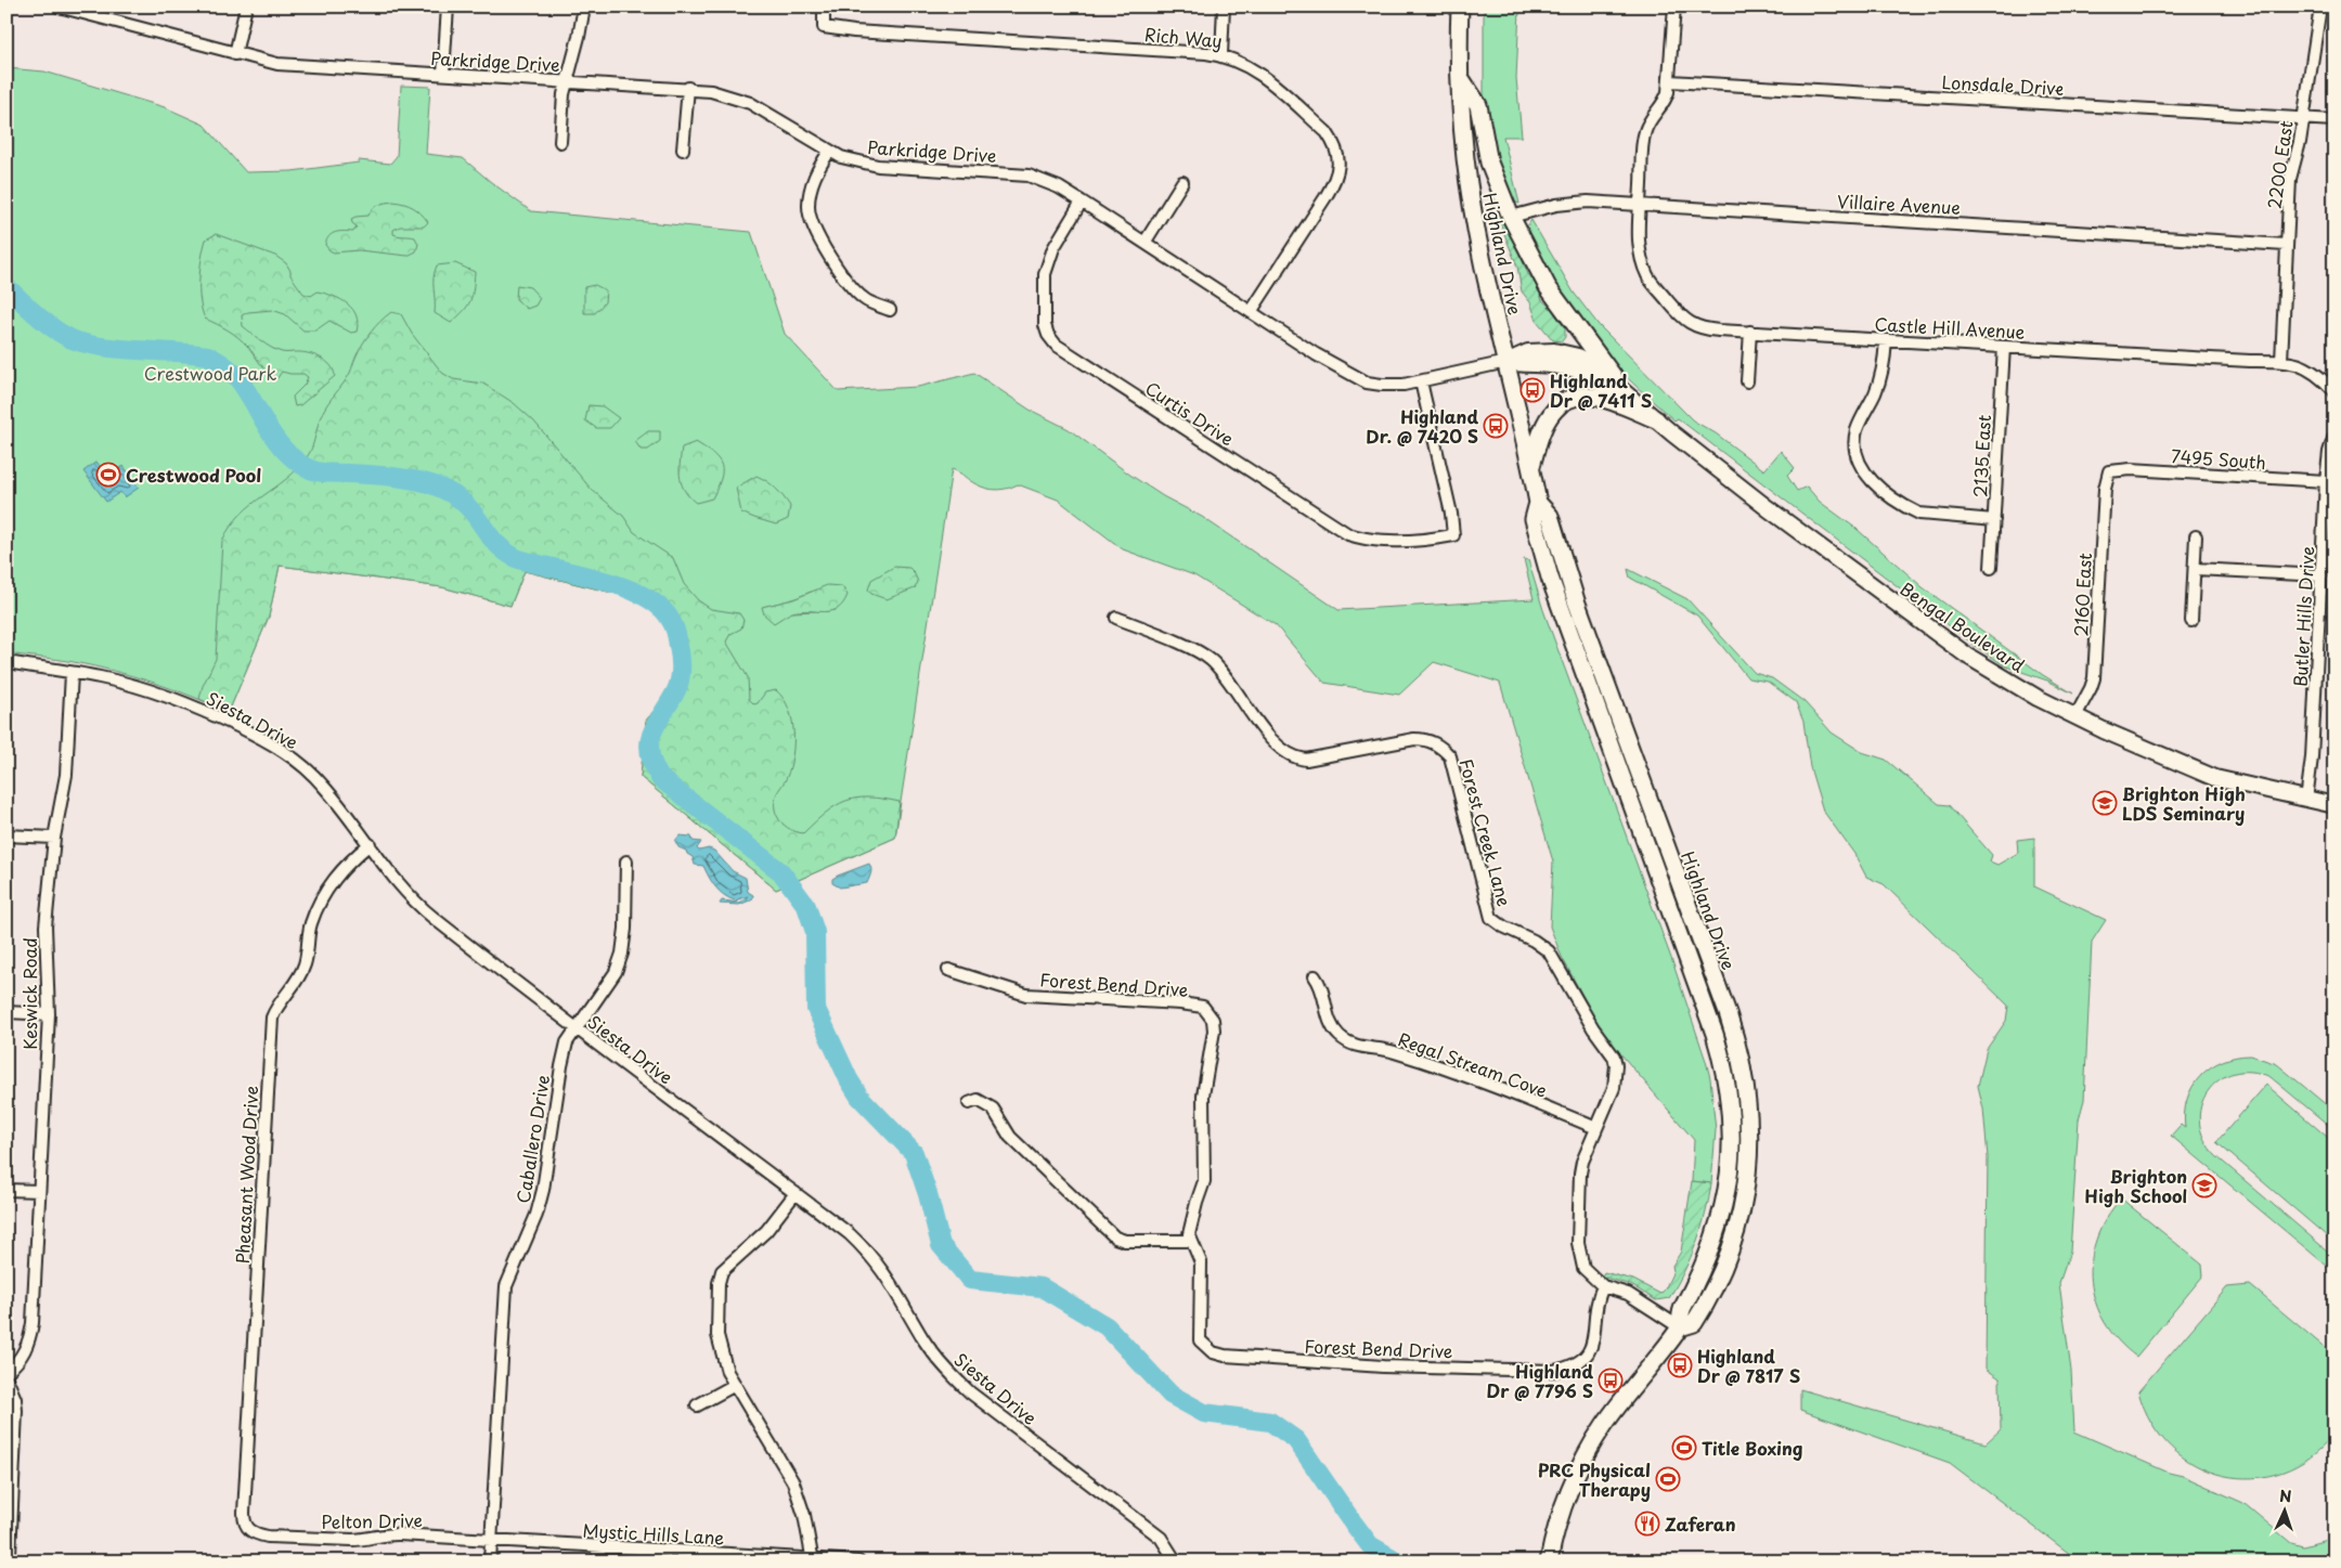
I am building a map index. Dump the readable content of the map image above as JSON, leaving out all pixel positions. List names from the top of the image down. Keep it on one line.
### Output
{"streets":{"main road":["Highland Drive","Bengal Boulevard"],"street":["Rich Way","Parkridge Drive","Lonsdale Drive","2200 East","Villaire Avenue","Castle Hill Avenue","Curtis Drive","2135 East","7495 South","2160 East","Butler Hills Drive","Siesta Drive","Forest Creek Lane","Forest Bend Drive","Keswick Road","Regal Stream Cove","Caballero Drive","Pheasant Wood Drive","Pelton Drive","Mystic Hills Lane"]},"crossings":[["Rich Way","Parkridge Drive"],["Parkridge Drive","Highland Drive"],["Parkridge Drive","Curtis Drive"],["Parkridge Drive","Bengal Boulevard"],["Lonsdale Drive","2200 East"],["Lonsdale Drive","Castle Hill Avenue"],["2200 East","Villaire Avenue"],["2200 East","Castle Hill Avenue"],["Villaire Avenue","Castle Hill Avenue"],["Highland Drive","Bengal Boulevard"],["Highland Drive","Forest Creek Lane"],["Castle Hill Avenue","2135 East"],["7495 South","2160 East"],["7495 South","Butler Hills Drive"],["2160 East","Bengal Boulevard"],["Butler Hills Drive","Bengal Boulevard"],["Siesta Drive","Keswick Road"],["Siesta Drive","Caballero Drive"],["Siesta Drive","Pheasant Wood Drive"],["Forest Creek Lane","Forest Bend Drive"],["Forest Creek Lane","Regal Stream Cove"],["Caballero Drive","Pelton Drive"],["Caballero Drive","Mystic Hills Lane"],["Pheasant Wood Drive","Pelton Drive"],["Pelton Drive","Mystic Hills Lane"]],"parks":["Crestwood Park"],"places":{"bus stop":["Highland Dr @ 7411 S","Highland Dr. @ 7420 S","Highland Dr @ 7817 S","Highland Dr @ 7796 S"],"sports":["Crestwood Pool","Title Boxing","PRC Physical Therapy"],"school or university":["Brighton High LDS Seminary","Brighton High School"],"restaurant":["Zaferan"]},"north":"top"}
